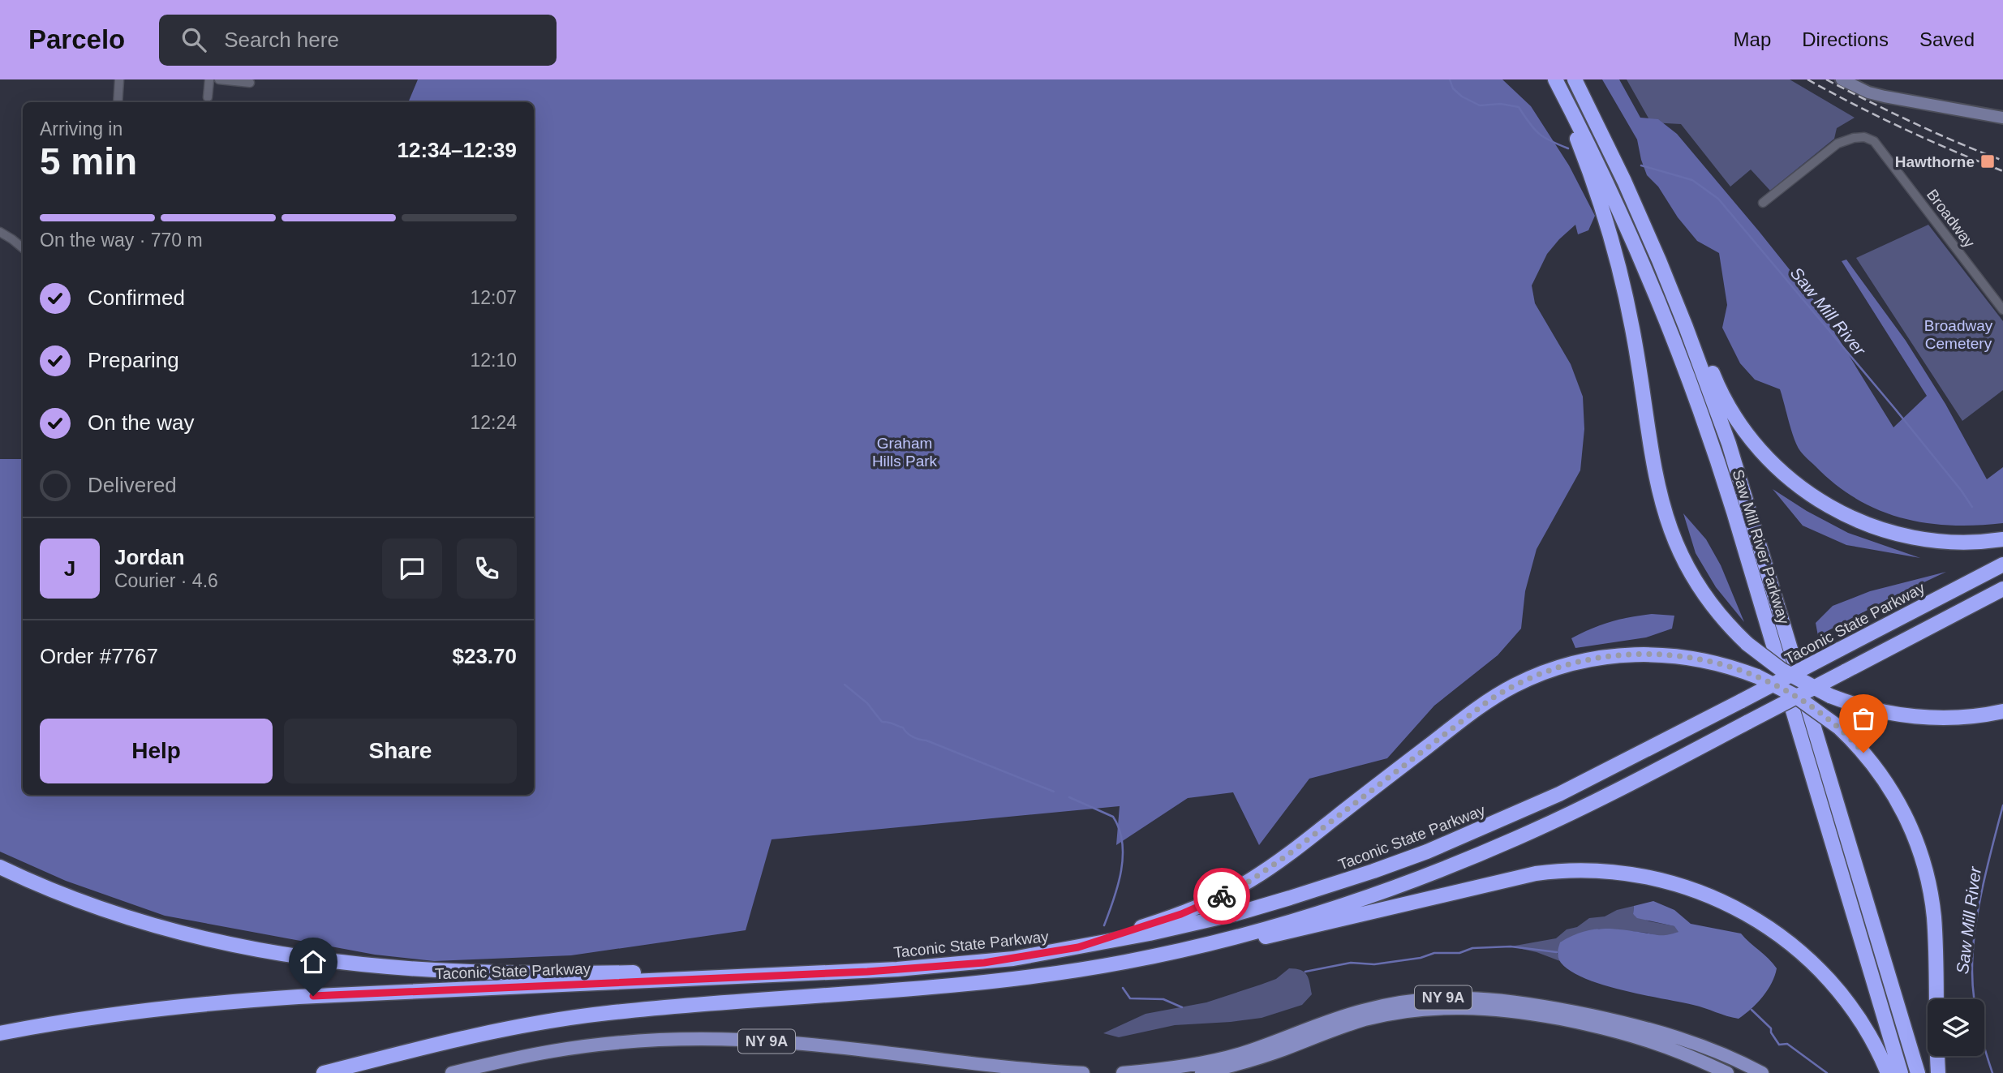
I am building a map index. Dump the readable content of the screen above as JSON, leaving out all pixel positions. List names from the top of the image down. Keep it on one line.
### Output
{"streets":{"highway":["Saw Mill River Parkway","Taconic State Parkway"],"main road":["NY 9A"],"street":["Broadway"]},"water":["Saw Mill River"],"parks":["Broadway Cemetery","Graham Hills Park"],"places":{"transit":["Hawthorne"]},"page":{"header":"Parcelo","search":"Search here","nav":["Map","Directions","Saved"],"heading":["5 min","Arriving in","12:34–12:39"],"panel":["Jordan","Courier · 4.6","Order #7767","$23.70"],"bar":"On the way · 770 m","list":[["Confirmed","12:07"],["Preparing","12:10"],["On the way","12:24"],"Delivered"],"round":"J","buttons":["Help","Share"]}}
